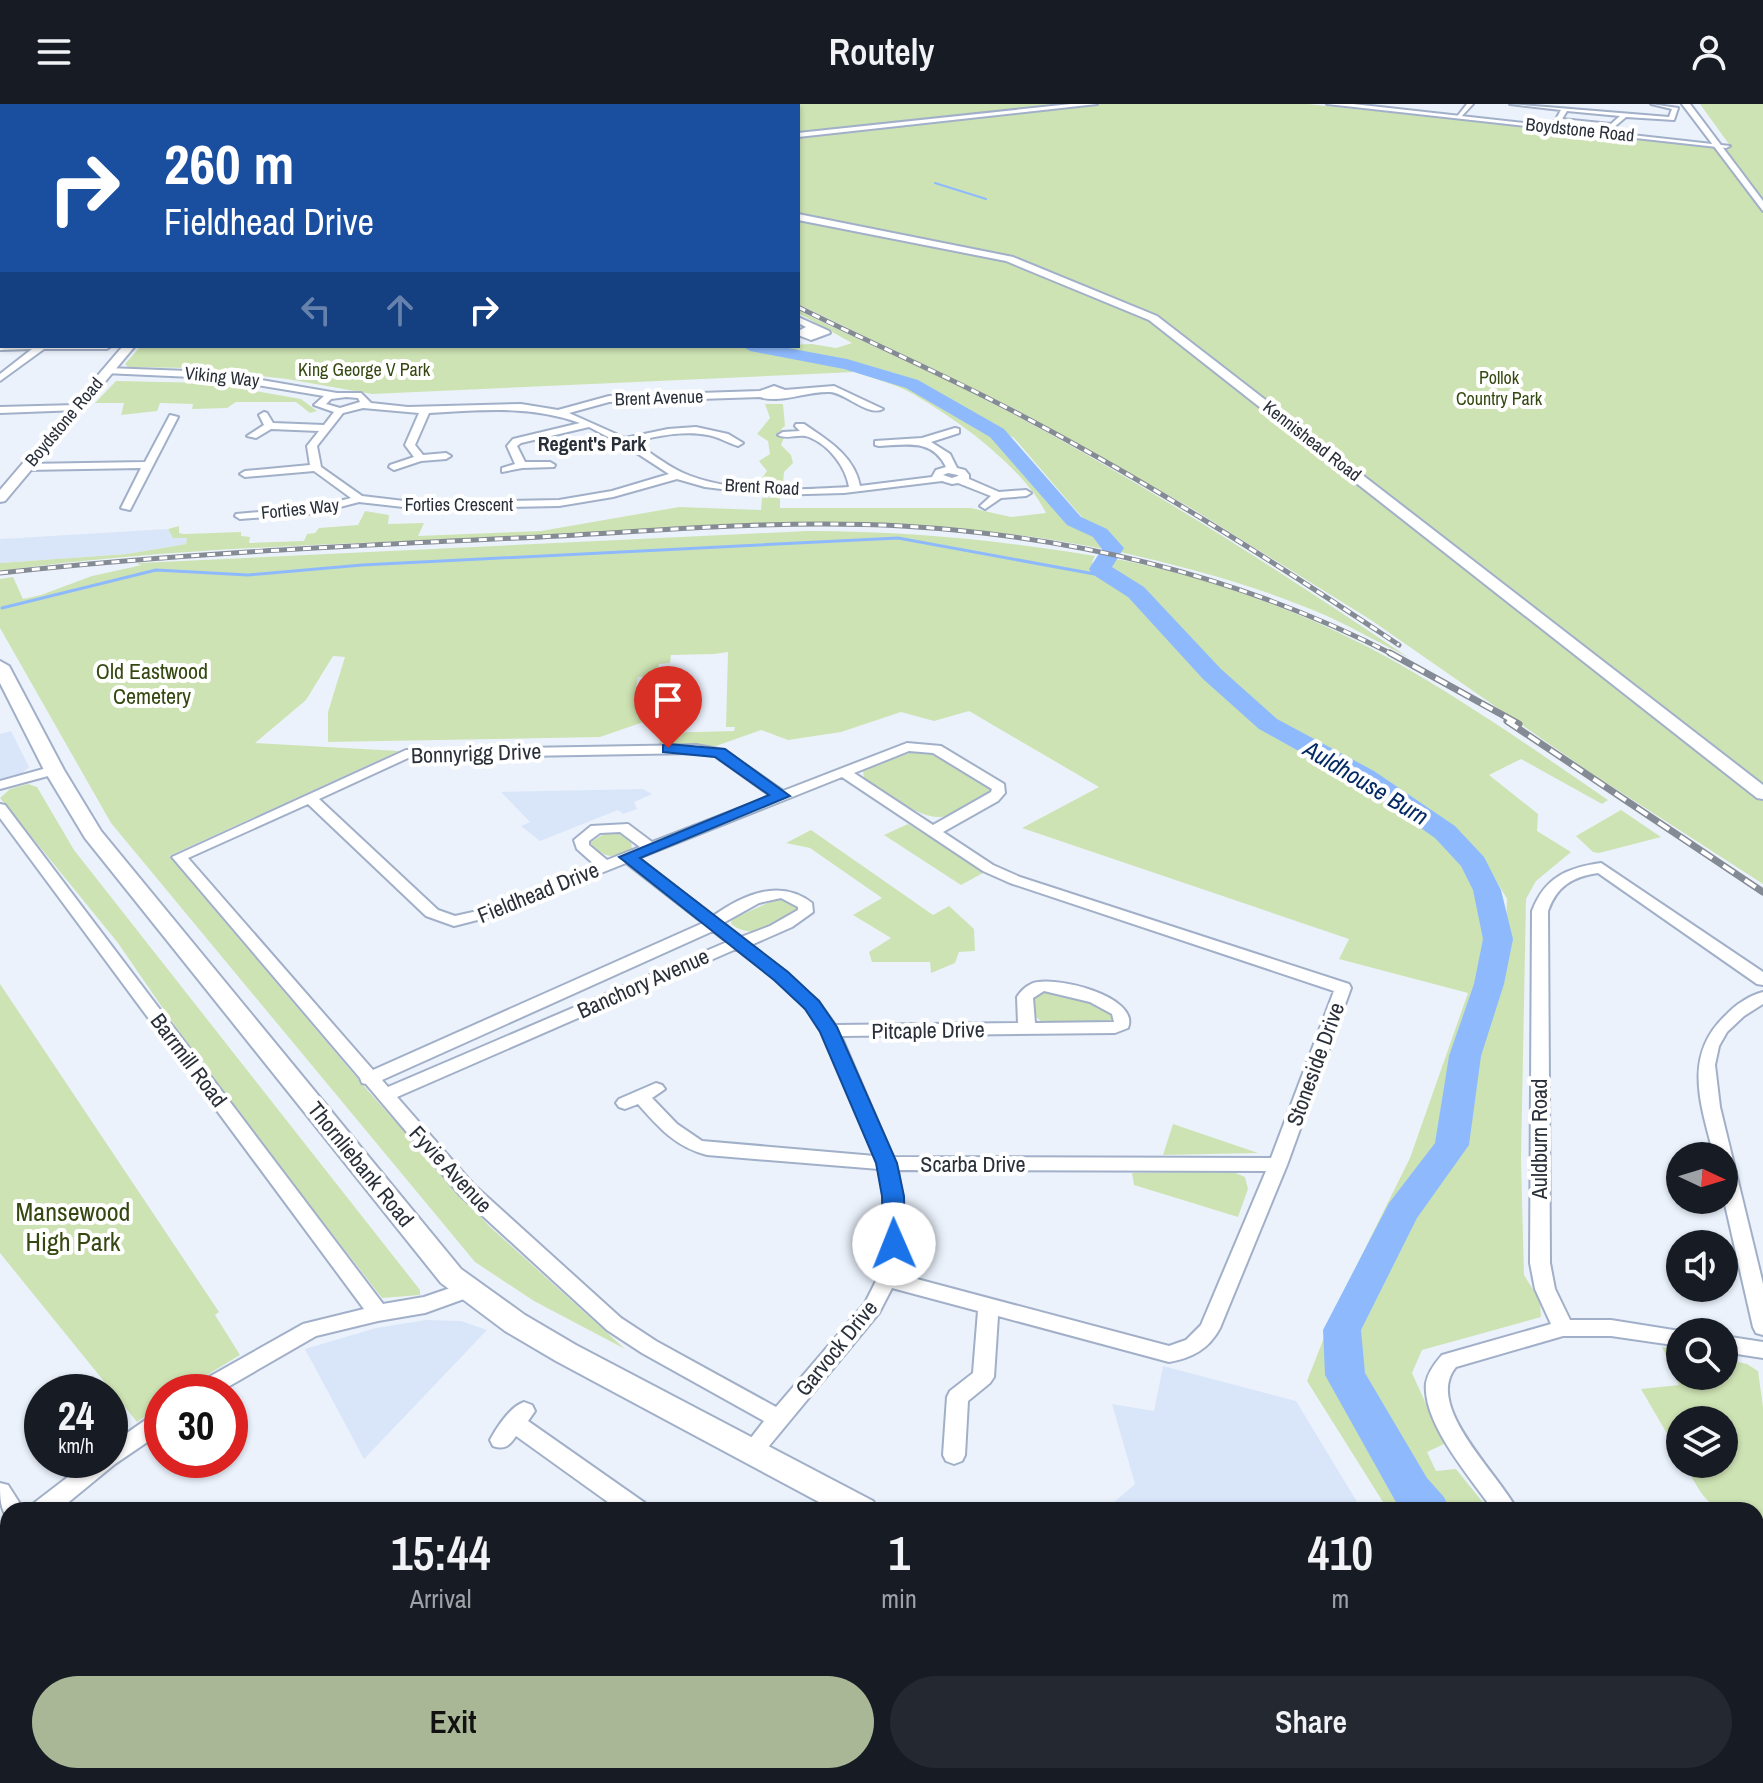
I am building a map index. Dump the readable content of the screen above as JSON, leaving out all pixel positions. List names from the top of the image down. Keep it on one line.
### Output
{"streets":{"main road":["Thornliebank Road"],"street":["Boydstone Road","Viking Way","Brent Avenue","Kennishead Road","Brent Road","Forties Crescent","Forties Way","Bonnyrigg Drive","Fieldhead Drive","Banchory Avenue","Pitcaple Drive","Barrmill Road","Stoneside Drive","Auldburn Road","Scarba Drive","Fyvie Avenue","Garvock Drive"]},"crossings":[["Boydstone Road","Viking Way"],["Viking Way","Brent Road"],["Brent Avenue","Brent Road"],["Brent Road","Forties Crescent"],["Forties Crescent","Forties Way"],["Bonnyrigg Drive","Fieldhead Drive"],["Bonnyrigg Drive","Fyvie Avenue"],["Fieldhead Drive","Stoneside Drive"],["Fieldhead Drive","Garvock Drive"],["Banchory Avenue","Fyvie Avenue"],["Banchory Avenue","Garvock Drive"],["Pitcaple Drive","Garvock Drive"],["Stoneside Drive","Scarba Drive"],["Stoneside Drive","Garvock Drive"],["Thornliebank Road","Garvock Drive"],["Scarba Drive","Garvock Drive"],["Fyvie Avenue","Garvock Drive"]],"districts":["Regent's Park"],"water":["Auldhouse Burn"],"parks":["King George V Park","Pollok Country Park","Old Eastwood Cemetery","Mansewood High Park"],"north":"right","page":{"header":"Routely","turn":["260 m","Fieldhead Drive"],"speed":"24 km/h","limit":"30","eta":["15:44","Arrival","1","min","410","m"],"buttons":["Exit","Share"]}}
